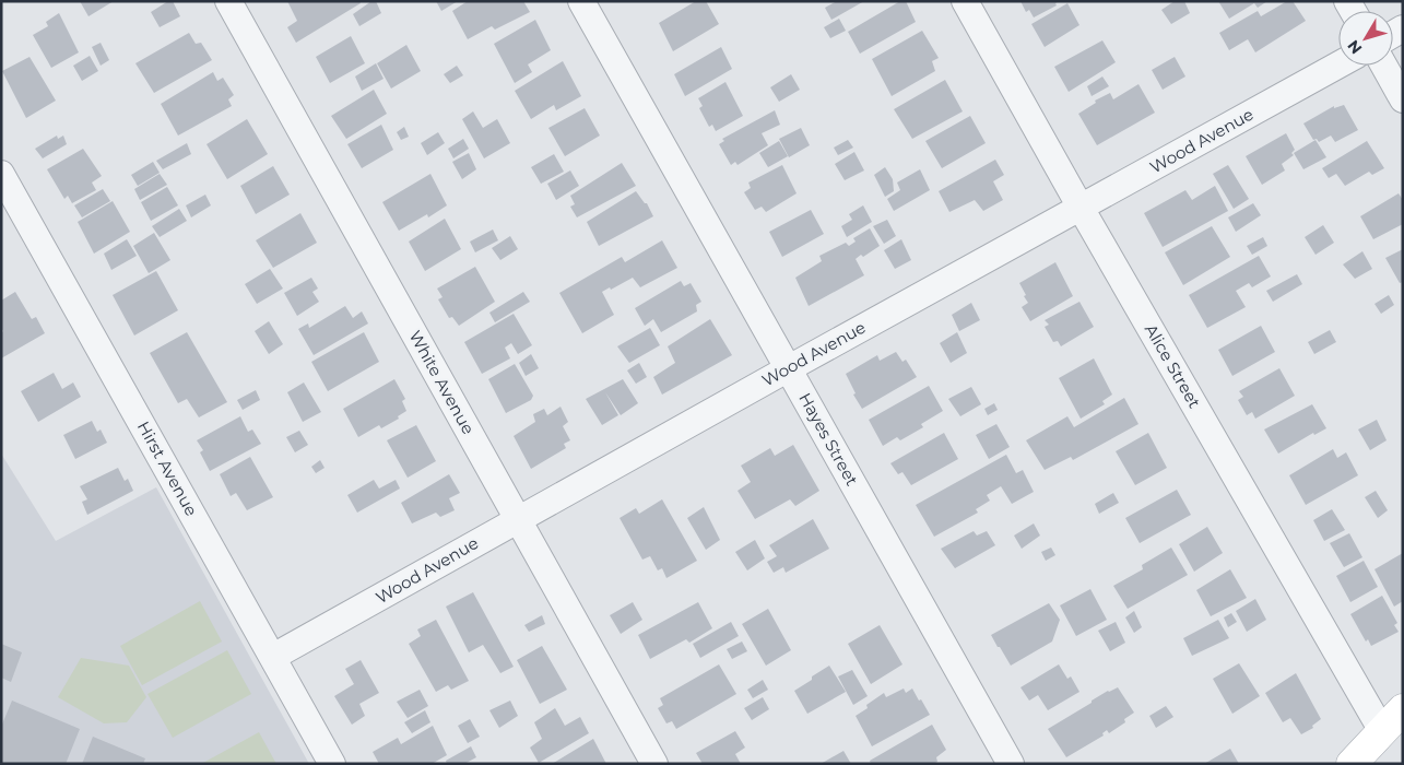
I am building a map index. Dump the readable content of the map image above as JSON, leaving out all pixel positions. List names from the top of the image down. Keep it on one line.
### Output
{"streets":{"street":["Wood Avenue","Alice Street","White Avenue","Hayes Street","Hirst Avenue"]},"crossings":[["Wood Avenue","Alice Street"],["Wood Avenue","White Avenue"],["Wood Avenue","Hayes Street"],["Wood Avenue","Hirst Avenue"]],"north":"bottom left"}
